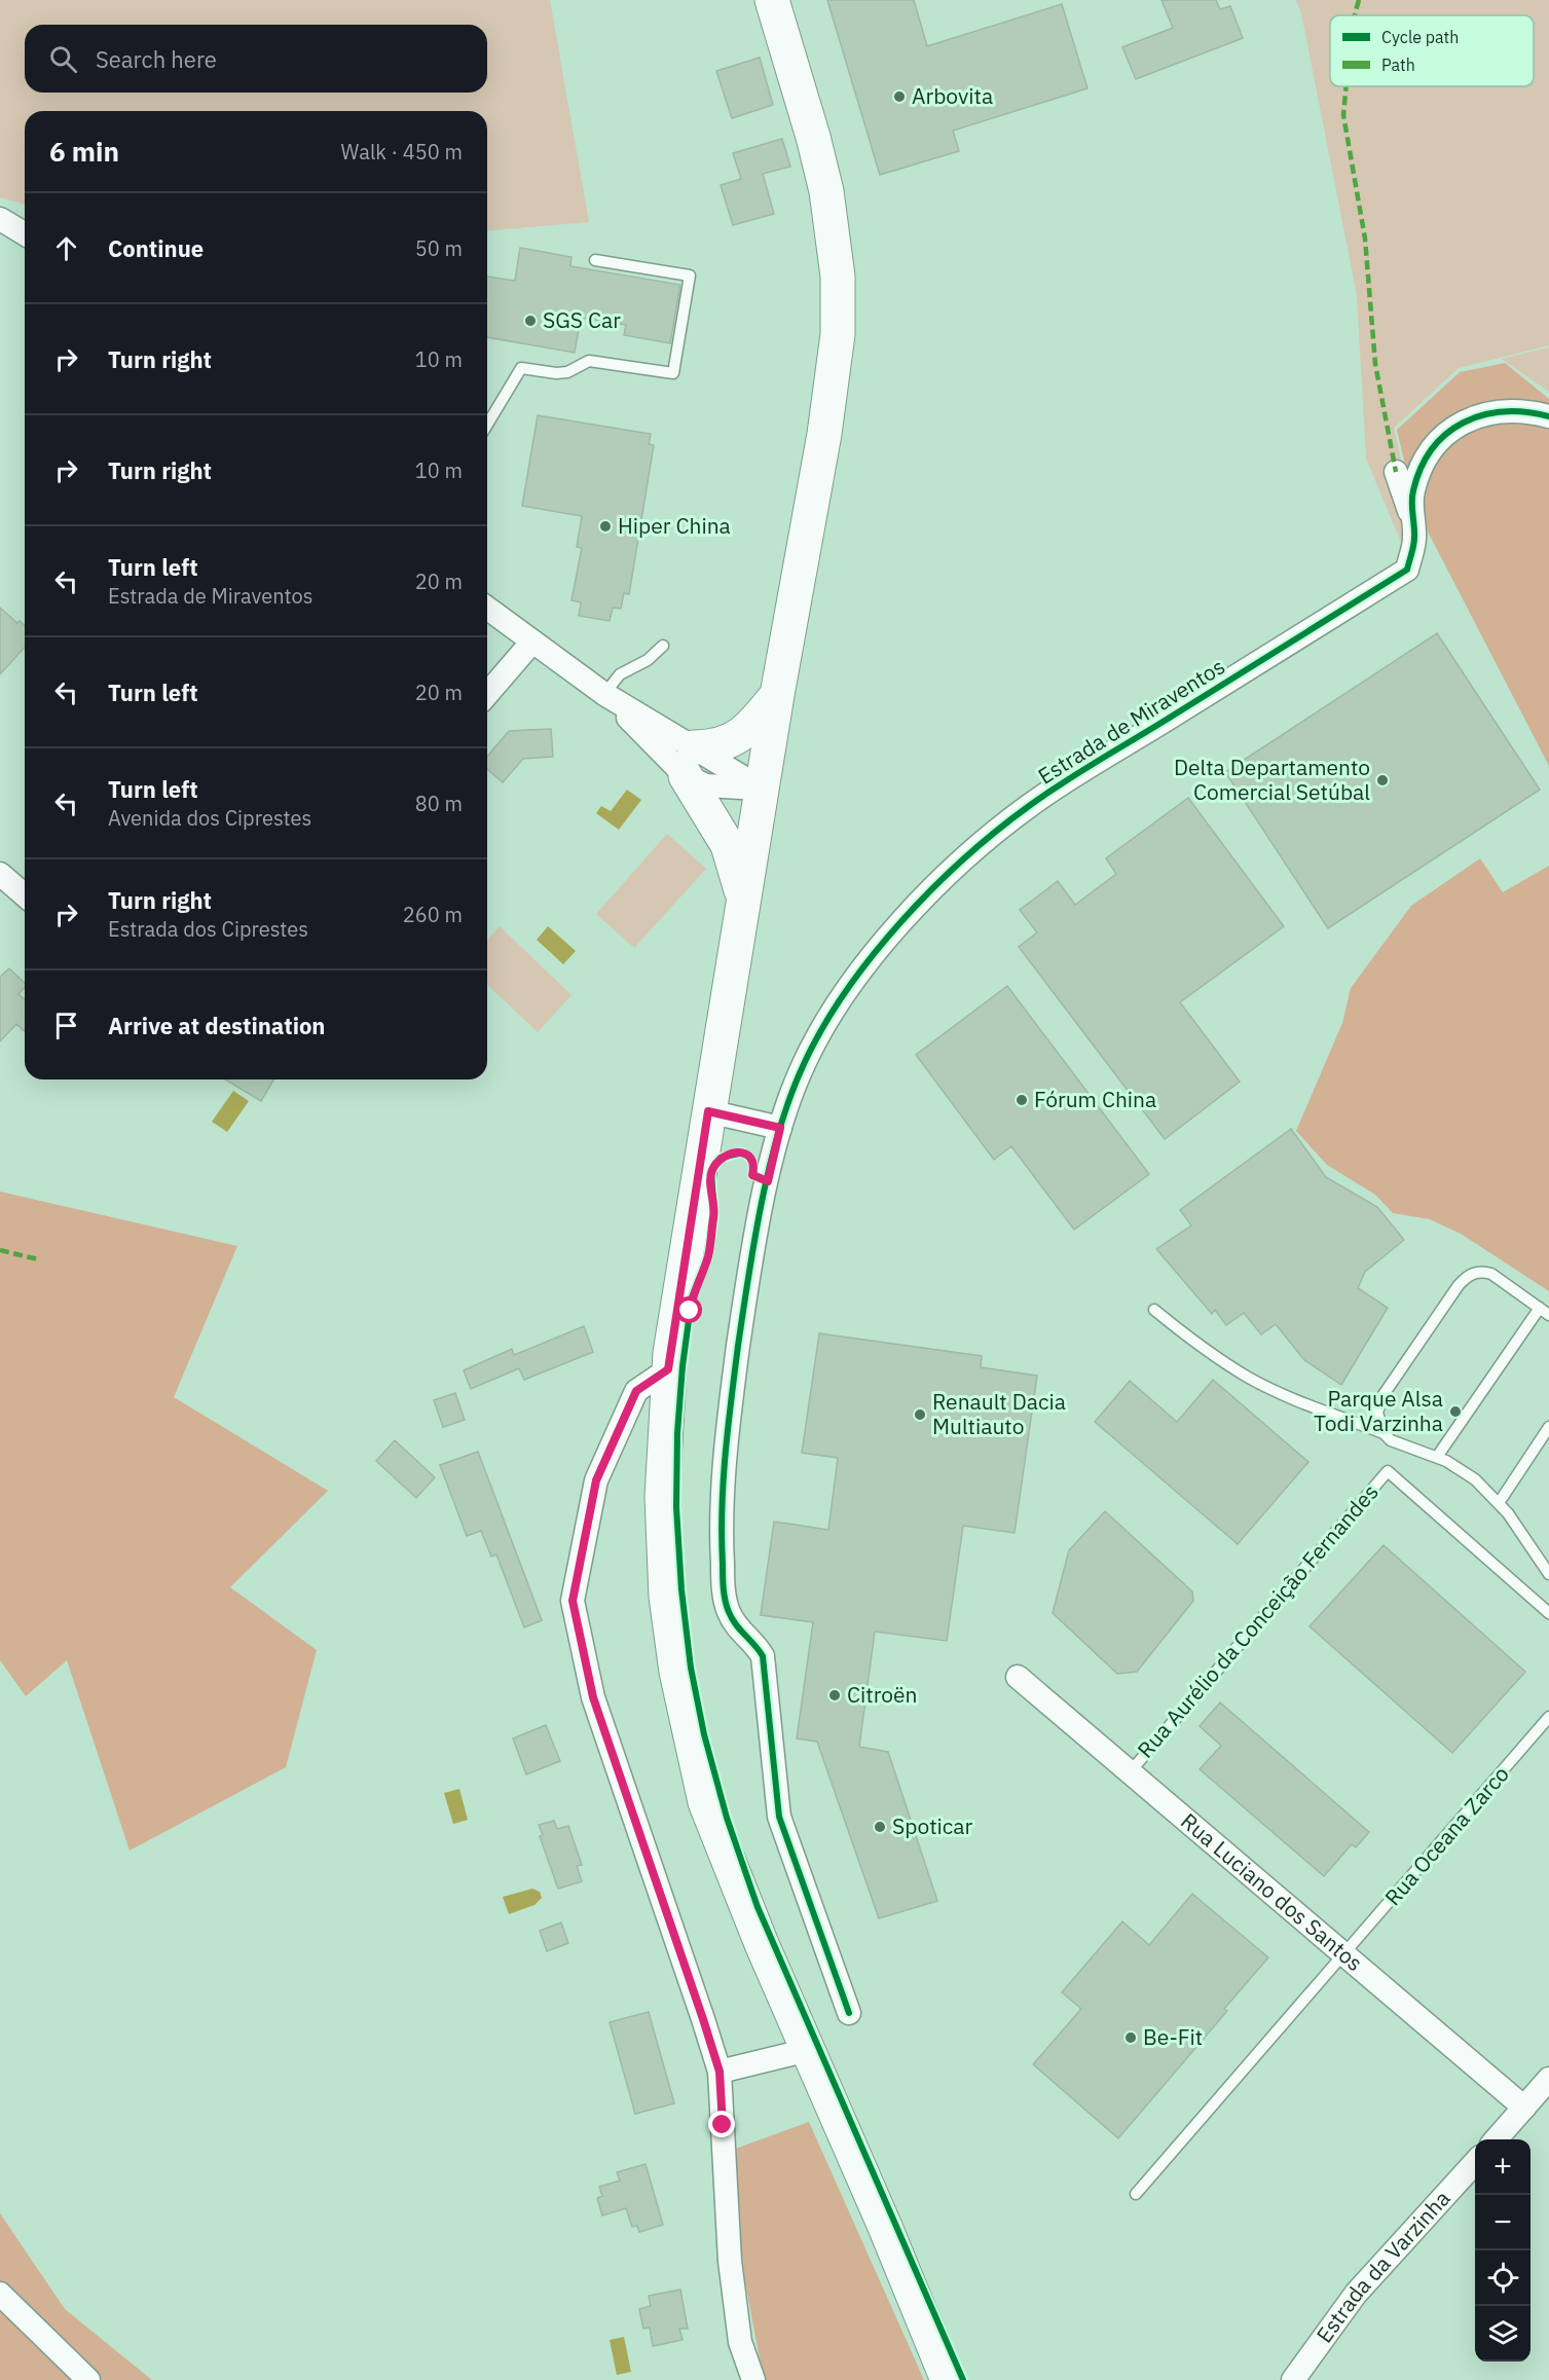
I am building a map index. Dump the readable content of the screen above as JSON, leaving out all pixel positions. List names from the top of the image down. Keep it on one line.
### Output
{"streets":{"street":["Estrada de Miraventos","Rua Luciano dos Santos","Estrada da Varzinha"],"lane":["Rua Aurélio da Conceição Fernandes","Rua Oceana Zarco"]},"crossings":[["Rua Aurélio da Conceição Fernandes","Rua Luciano dos Santos"],["Rua Oceana Zarco","Rua Luciano dos Santos"]],"places":["Arbovita","SGS Car","Hiper China","Delta Departamento Comercial Setúbal","Fórum China","Parque Alsa Todi Varzinha","Renault Dacia Multiauto","Citroën","Spoticar","Be-Fit"],"legend":["Cycle path","Path"],"page":{"search":"Search here","heading":["6 min","Walk · 450 m"],"list":[["Continue","50 m"],["Turn right","10 m"],["Turn right","10 m"],["Turn left","Estrada de Miraventos","20 m"],["Turn left","20 m"],["Turn left","Avenida dos Ciprestes","80 m"],["Turn right","Estrada dos Ciprestes","260 m"],"Arrive at destination"],"map_buttons":["+","−"]}}
